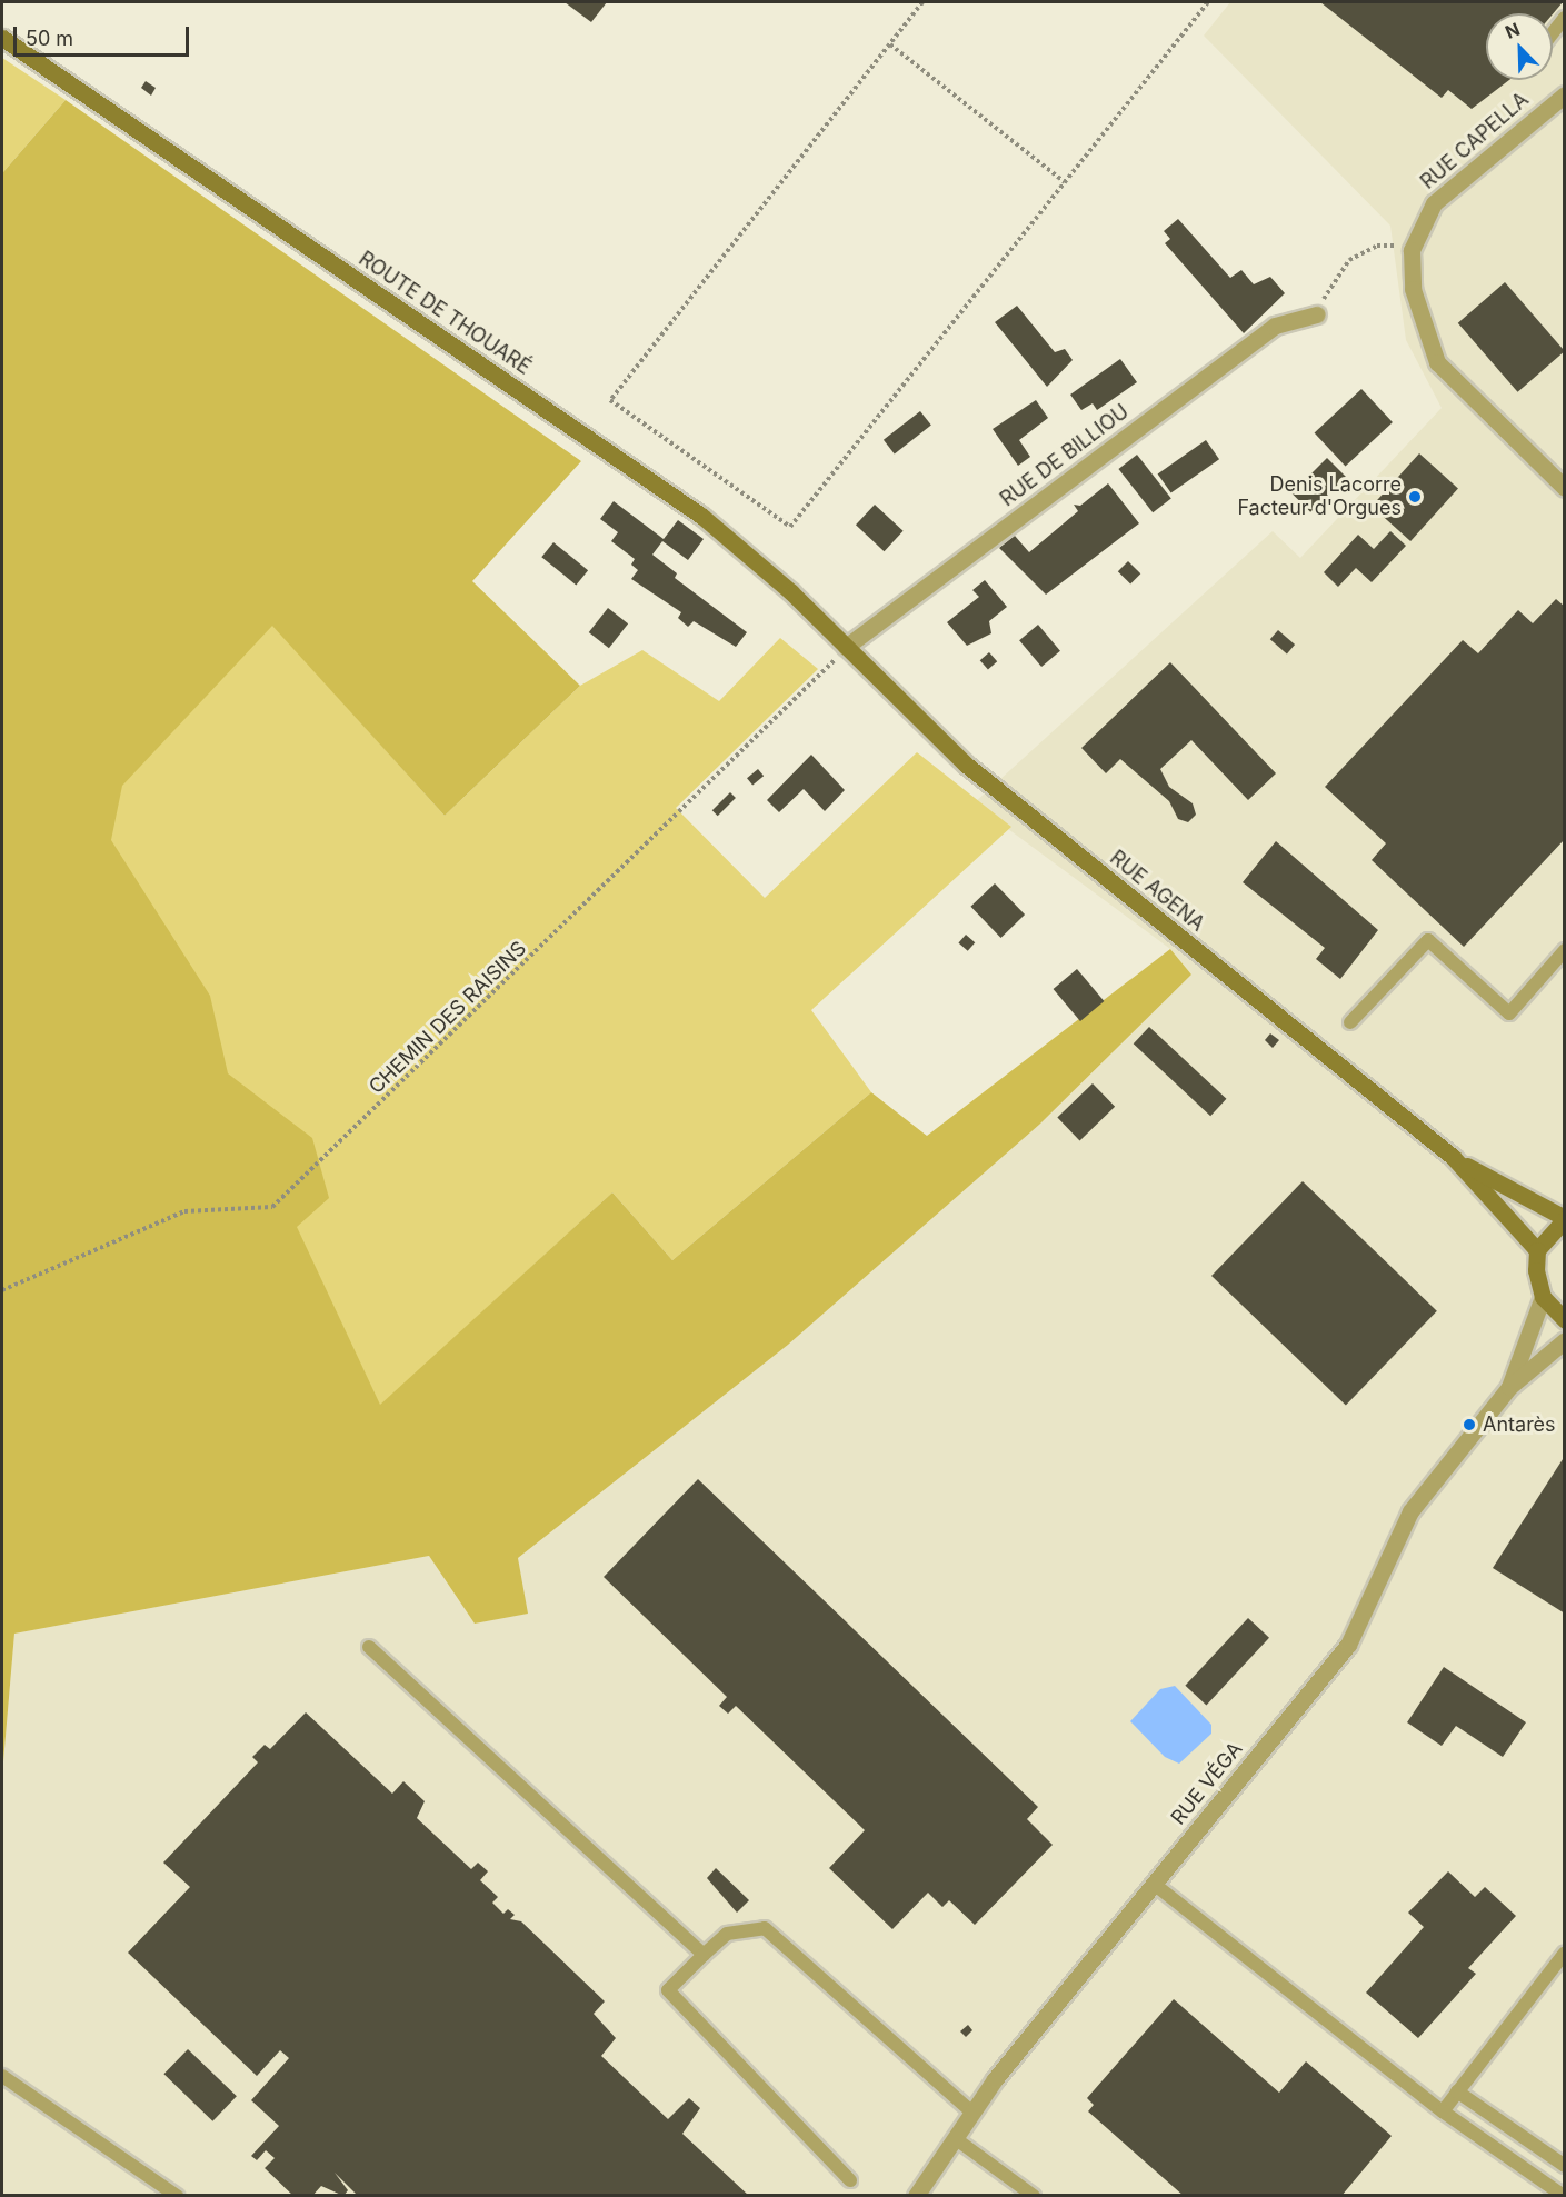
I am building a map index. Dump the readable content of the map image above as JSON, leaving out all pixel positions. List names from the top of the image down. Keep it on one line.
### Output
{"streets":{"main road":["ROUTE DE THOUARÉ","RUE AGENA"],"street":["RUE CAPELLA","RUE DE BILLIOU","RUE VÉGA"],"path":["CHEMIN DES RAISINS"]},"crossings":[["ROUTE DE THOUARÉ","RUE DE BILLIOU"],["ROUTE DE THOUARÉ","RUE AGENA"],["ROUTE DE THOUARÉ","CHEMIN DES RAISINS"],["RUE DE BILLIOU","RUE AGENA"],["RUE DE BILLIOU","CHEMIN DES RAISINS"],["RUE AGENA","CHEMIN DES RAISINS"]],"places":["Denis Lacorre Facteur d'Orgues","Antarès"],"scale_bar":"50 m","north":"top left"}
